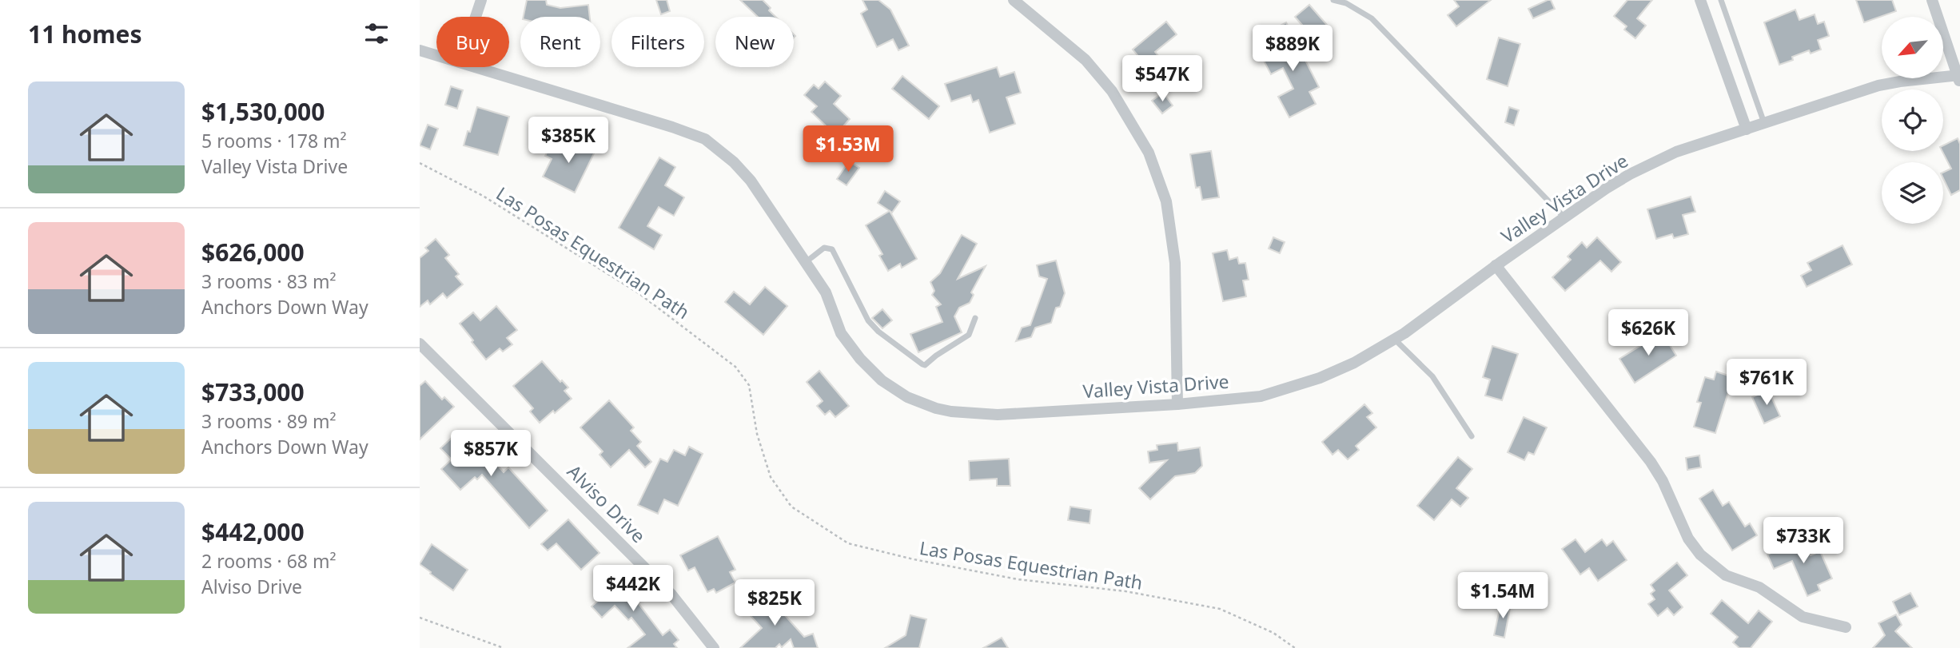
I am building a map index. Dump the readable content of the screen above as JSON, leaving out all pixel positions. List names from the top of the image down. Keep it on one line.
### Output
{"streets":{"street":["Valley Vista Drive","Alviso Drive"],"path":["Las Posas Equestrian Path"]},"north":"bottom left","page":{"heading":"11 homes","chip":["Buy","Rent","Filters","New"],"price":["$889K","$547K","$385K","$1.53M","$626K","$761K","$857K","$733K","$442K","$1.54M","$825K"],"list":[{"name":"$1,530,000","note":"5 rooms · 178 m² · Valley Vista Drive"},{"name":"$626,000","note":"3 rooms · 83 m² · Anchors Down Way"},{"name":"$733,000","note":"3 rooms · 89 m² · Anchors Down Way"},{"name":"$442,000","note":"2 rooms · 68 m² · Alviso Drive"}]}}
